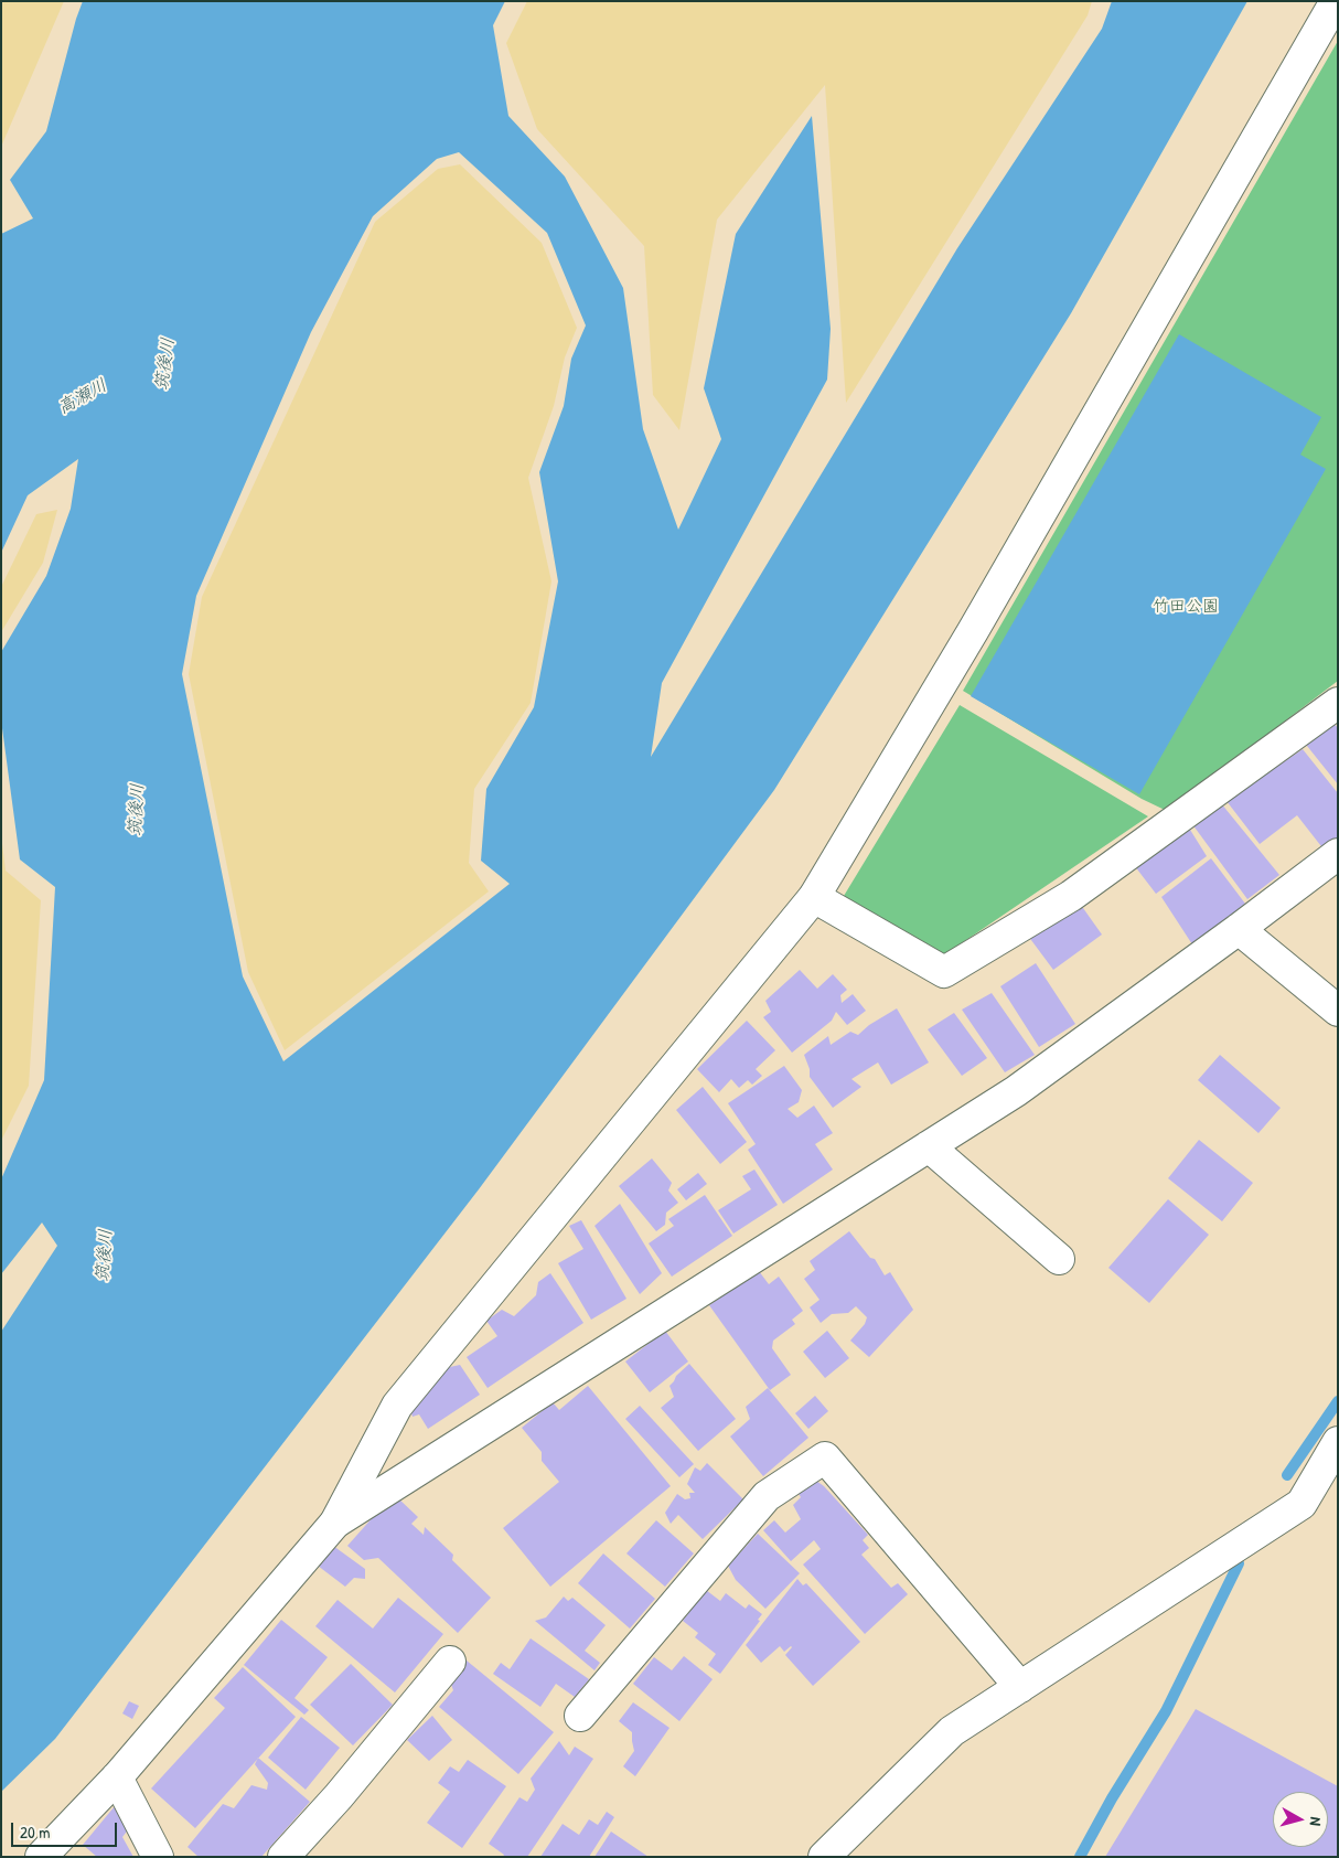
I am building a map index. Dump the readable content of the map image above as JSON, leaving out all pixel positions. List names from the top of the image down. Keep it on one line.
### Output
{"water":["筑後川","高瀬川"],"parks":["竹田公園"],"scale_bar":"20 m","north":"right"}
